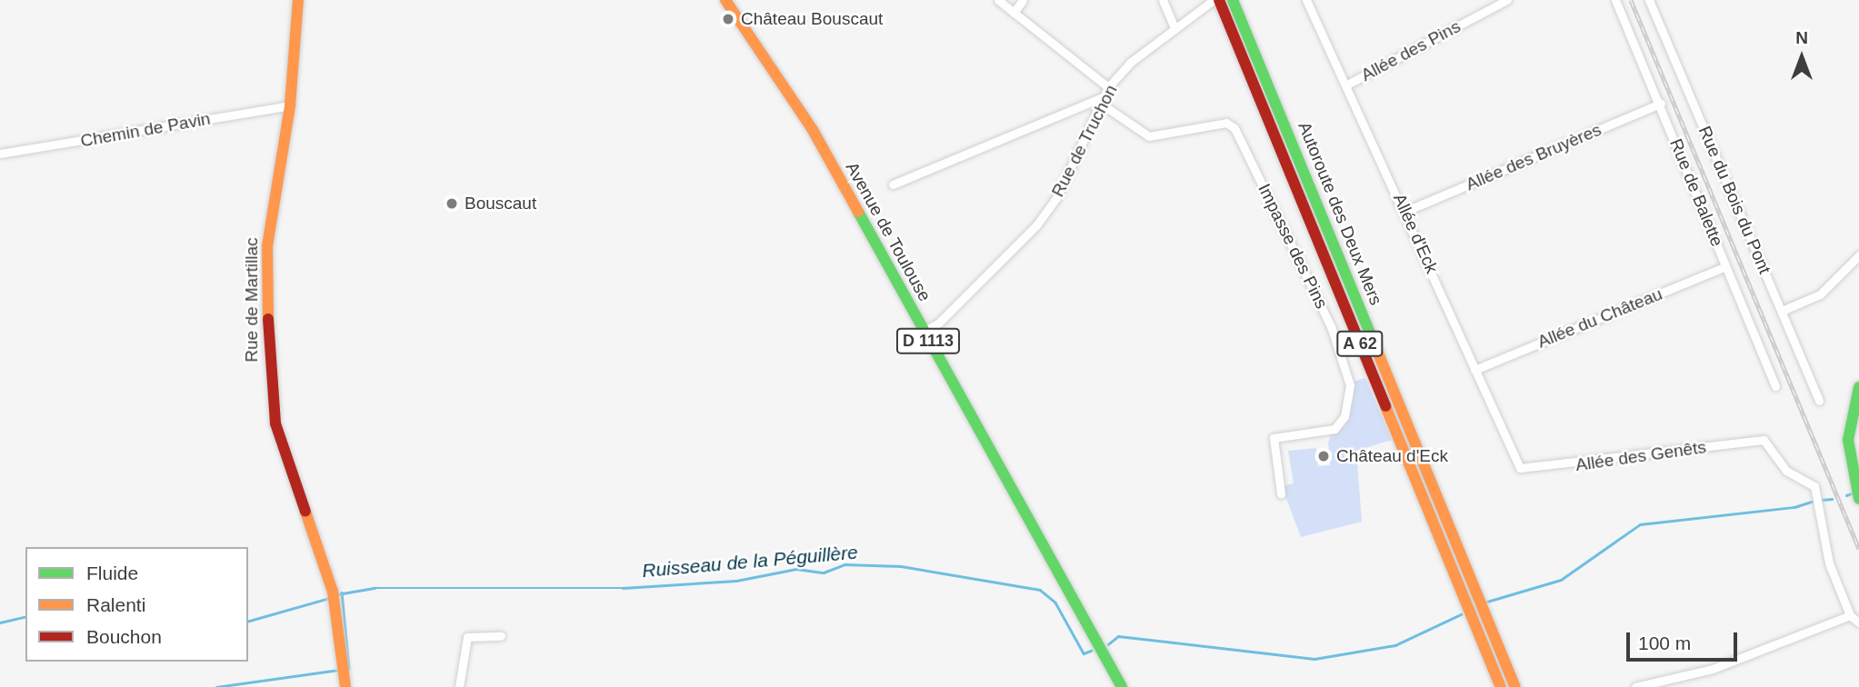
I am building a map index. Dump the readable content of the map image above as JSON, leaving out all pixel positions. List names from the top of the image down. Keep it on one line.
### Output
{"streets":{"main road":["Autoroute des Deux Mers","Avenue de Toulouse","Rue de Martillac","D 1113","A 62"],"street":["Allée des Pins","Chemin de Pavin","Rue de Truchon","Allée des Bruyères","Rue de Balette","Rue du Bois du Pont","Allée d'Eck","Impasse des Pins","Allée du Château","Allée des Genêts"]},"crossings":[["Allée des Pins","Allée d'Eck"],["Chemin de Pavin","Rue de Martillac"],["Rue de Truchon","Avenue de Toulouse"],["Rue de Truchon","Impasse des Pins"],["Allée des Bruyères","Rue de Balette"],["Allée des Bruyères","Allée d'Eck"],["Rue de Balette","Allée du Château"],["Allée d'Eck","Allée du Château"],["Allée d'Eck","Allée des Genêts"]],"water":["Ruisseau de la Péguillère"],"places":["Château Bouscaut","Bouscaut","Château d'Eck"],"legend":["Fluide","Ralenti","Bouchon"],"scale_bar":"100 m","north":"top"}
